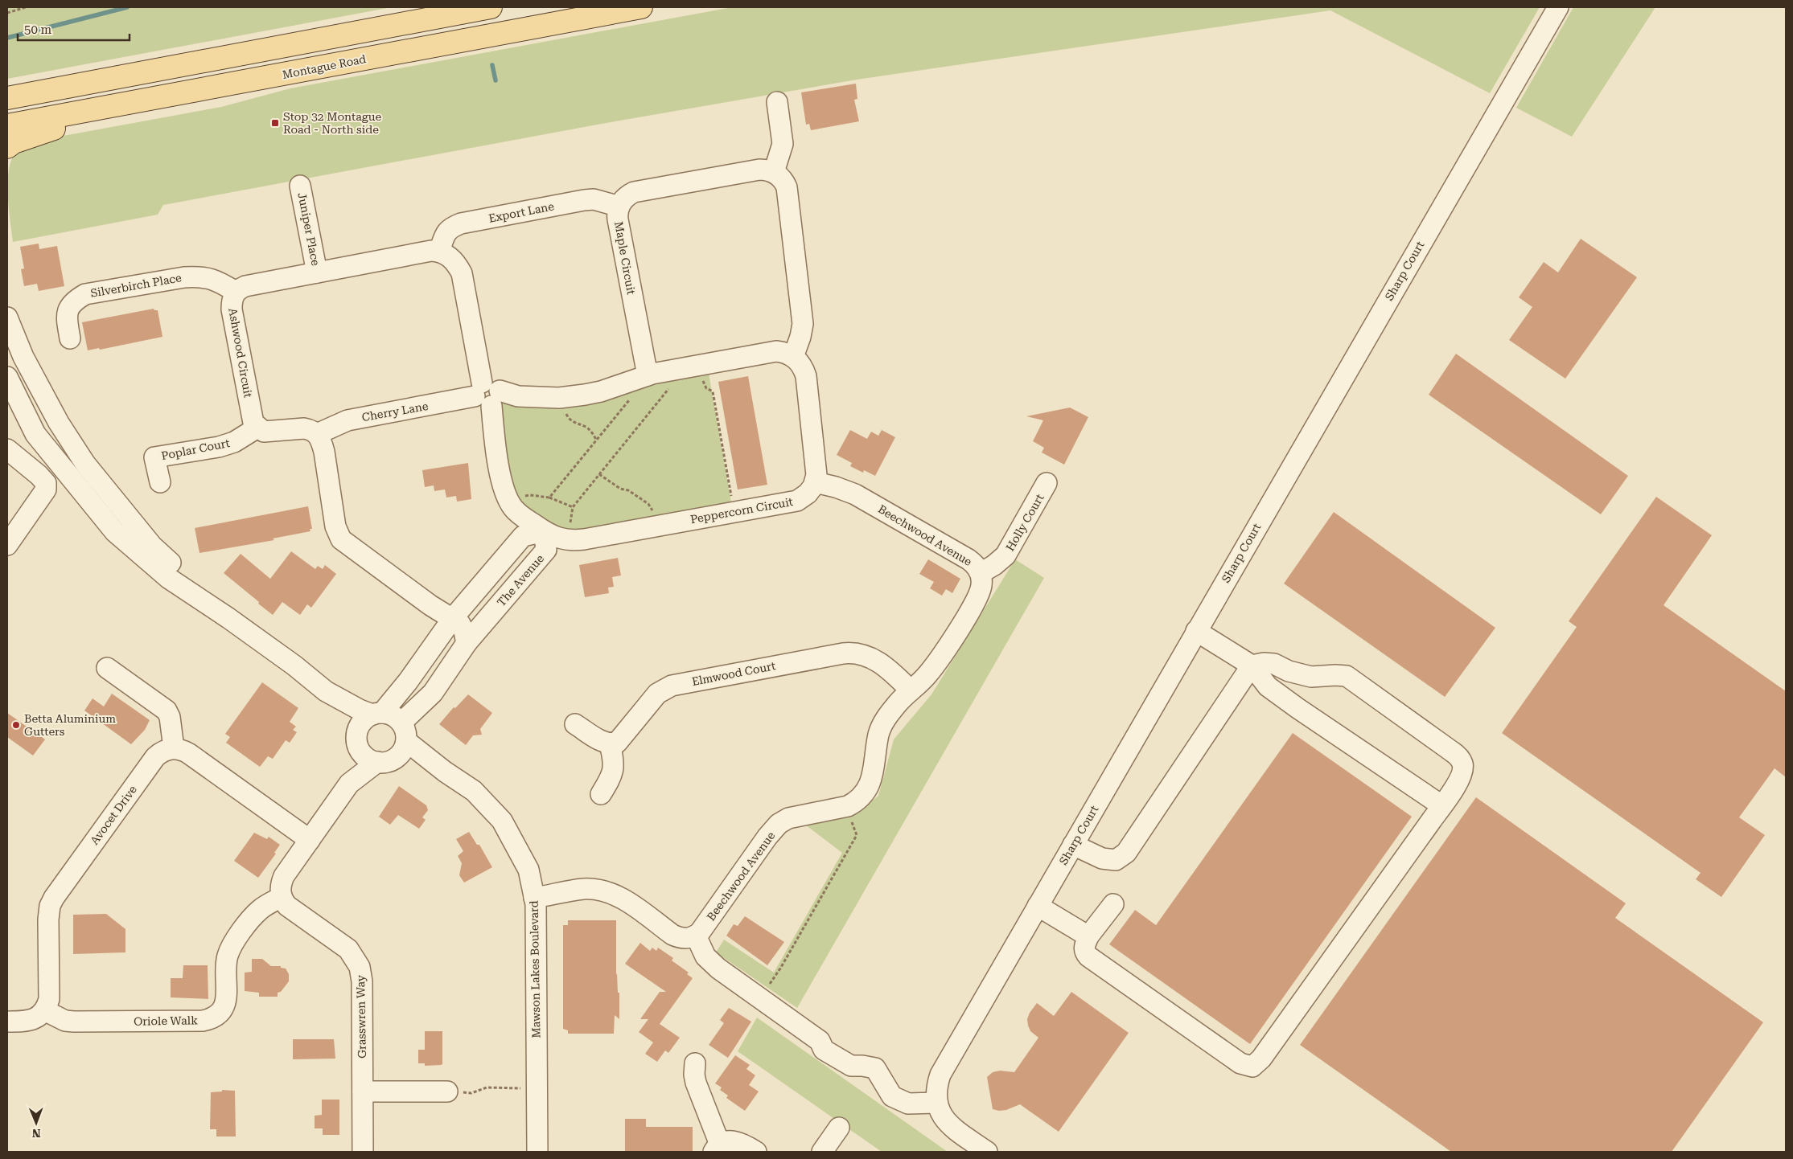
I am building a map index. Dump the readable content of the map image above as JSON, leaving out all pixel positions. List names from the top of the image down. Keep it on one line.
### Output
{"streets":{"main road":["Montague Road"],"street":["Export Lane","Juniper Place","Maple Circuit","Sharp Court","Silverbirch Place","Ashwood Circuit","Cherry Lane","Poplar Court","Peppercorn Circuit","Holly Court","Beechwood Avenue","The Avenue","Elmwood Court","Avocet Drive","Mawson Lakes Boulevard","Grasswren Way","Oriole Walk"]},"crossings":[["Export Lane","Maple Circuit"],["Export Lane","Ashwood Circuit"],["Juniper Place","Ashwood Circuit"],["Silverbirch Place","Ashwood Circuit"],["Ashwood Circuit","Poplar Court"],["Cherry Lane","Peppercorn Circuit"],["Peppercorn Circuit","Beechwood Avenue"],["Peppercorn Circuit","The Avenue"],["Holly Court","Beechwood Avenue"],["Beechwood Avenue","Elmwood Court"],["The Avenue","Mawson Lakes Boulevard"],["Avocet Drive","Oriole Walk"],["Grasswren Way","Oriole Walk"]],"places":{"transit":["Stop 32 Montague Road - North side"],"other":["Betta Aluminium Gutters"]},"scale_bar":"50 m","north":"bottom"}
